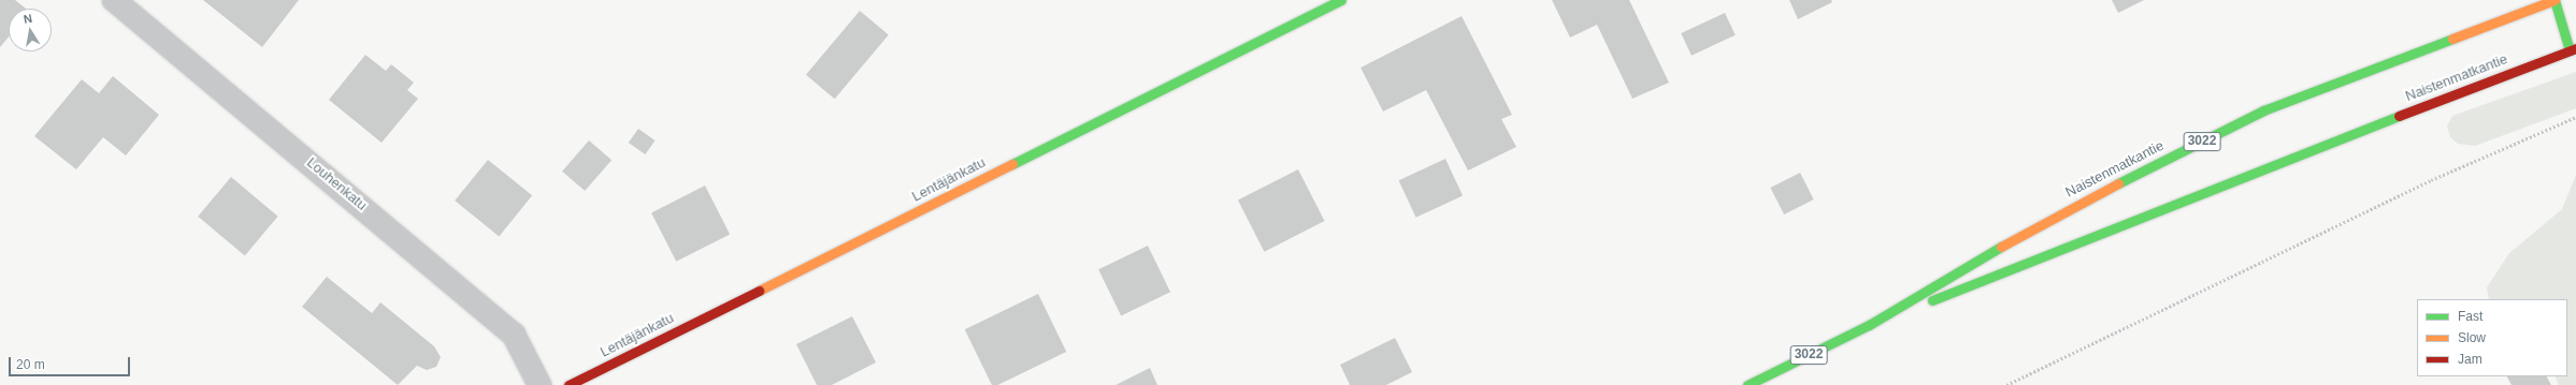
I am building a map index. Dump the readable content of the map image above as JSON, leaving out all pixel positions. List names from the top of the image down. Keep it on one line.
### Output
{"streets":{"main road":["Naistenmatkantie","3022","Lentäjänkatu"],"street":["Louhenkatu"]},"legend":["Fast","Slow","Jam"],"scale_bar":"20 m","north":"top"}
